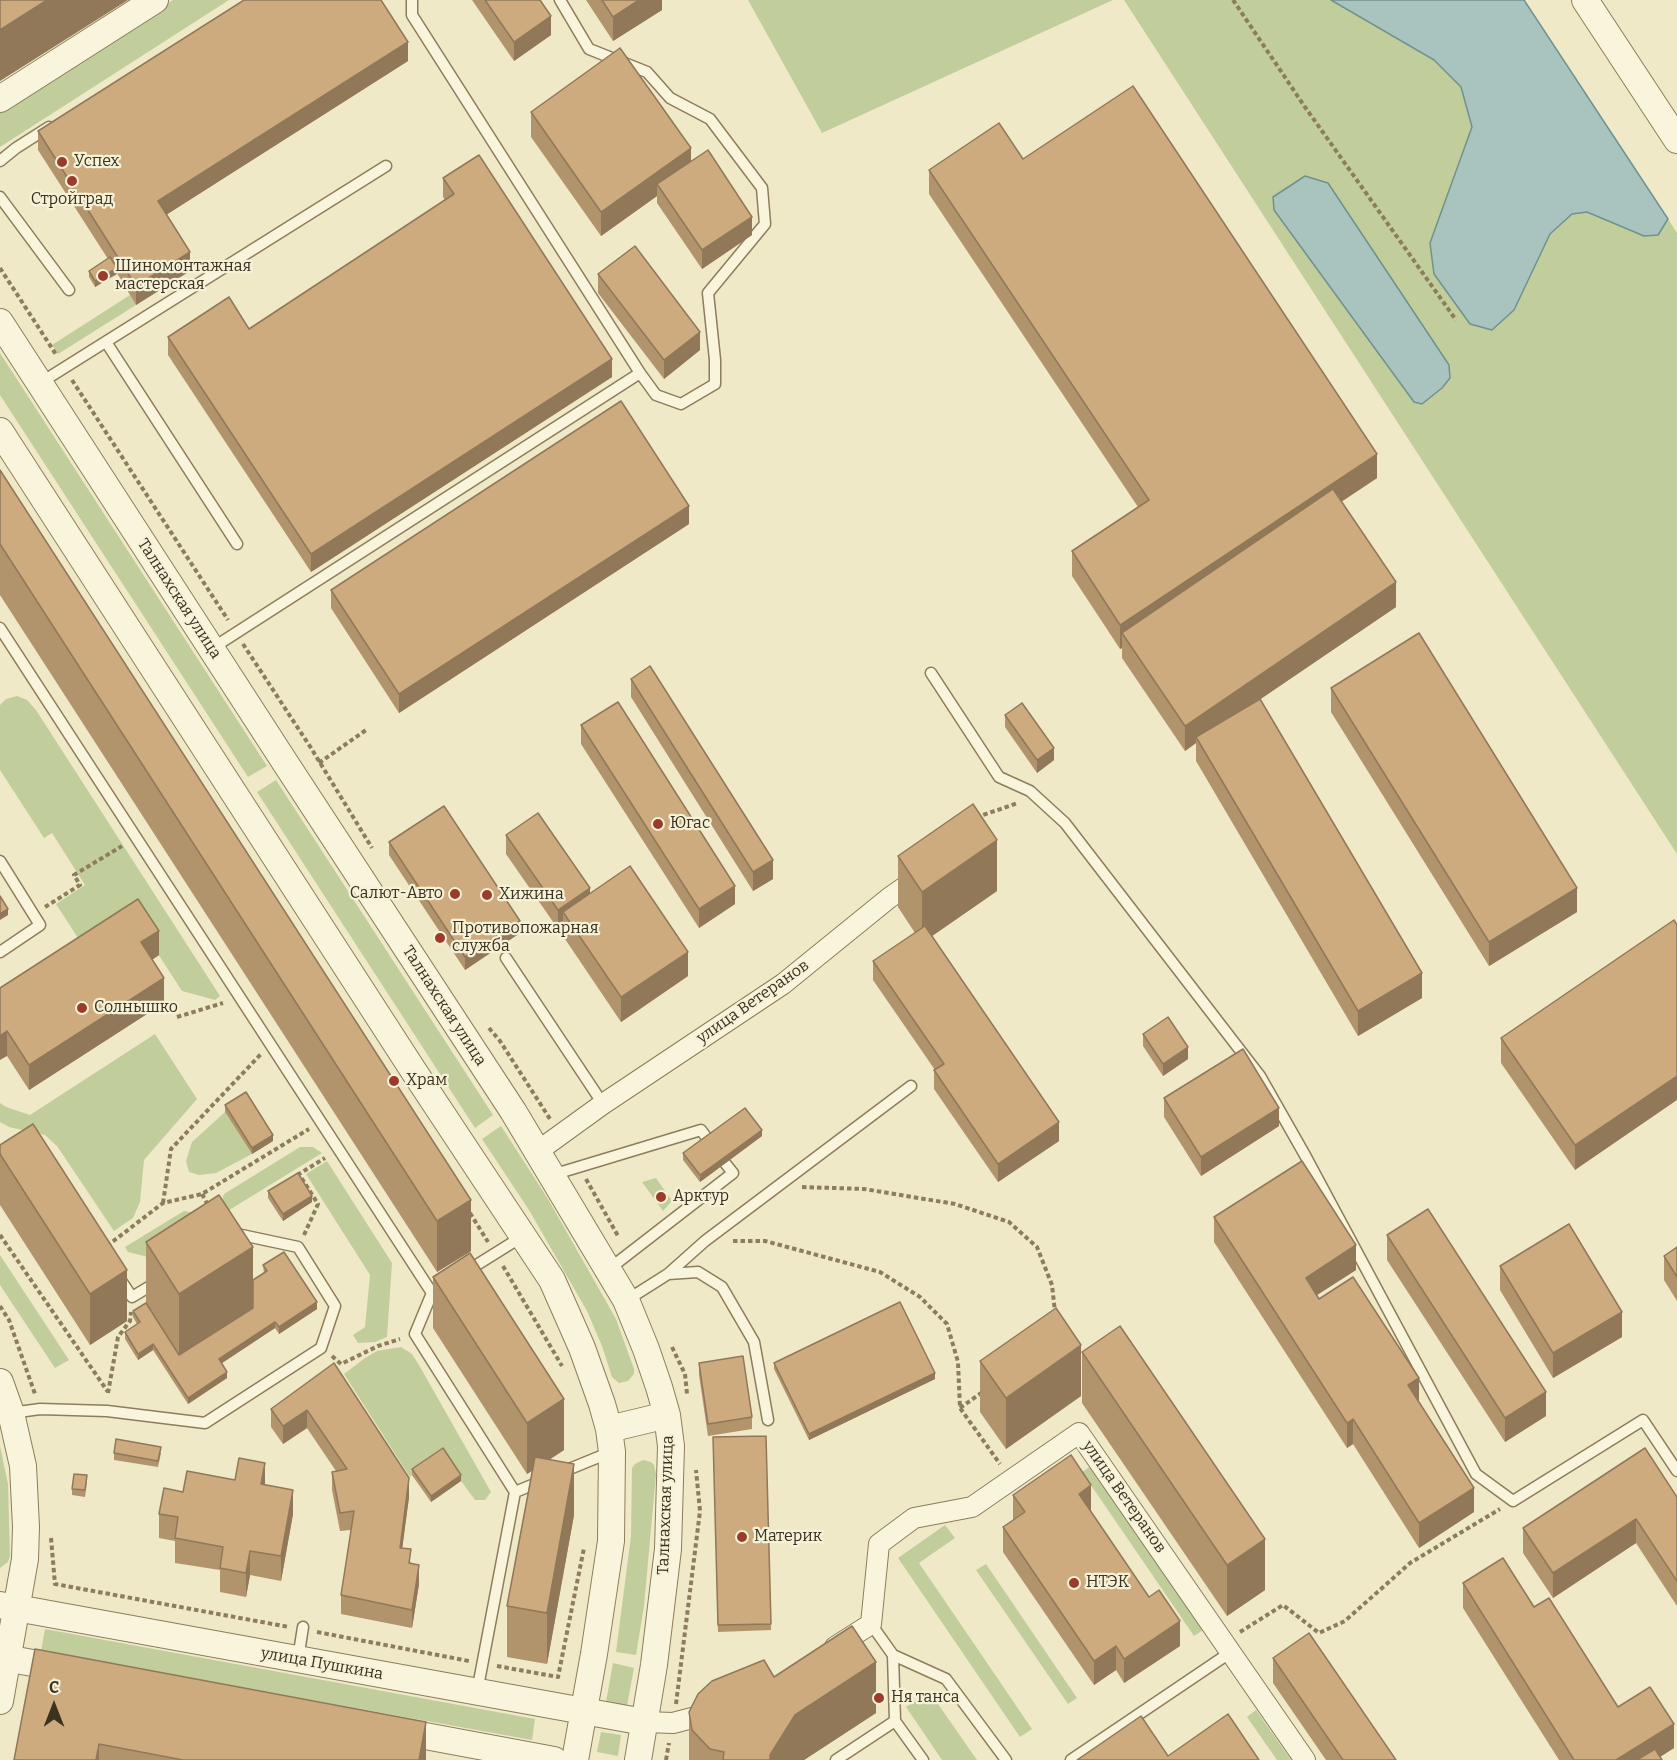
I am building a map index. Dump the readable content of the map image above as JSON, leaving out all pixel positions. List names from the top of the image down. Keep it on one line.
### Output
{"streets":{"street":["Талнахская улица","улица Ветеранов","улица Пушкина"]},"crossings":[["Талнахская улица","улица Ветеранов"],["Талнахская улица","улица Пушкина"]],"places":["Успех","Стройград","Шиномонтажная мастерская","Югас","Салют-Авто","Хижина","Противопожарная служба","Солнышко","Храм","Арктур","Материк","НТЭК","Ня танса"],"north":"top"}
